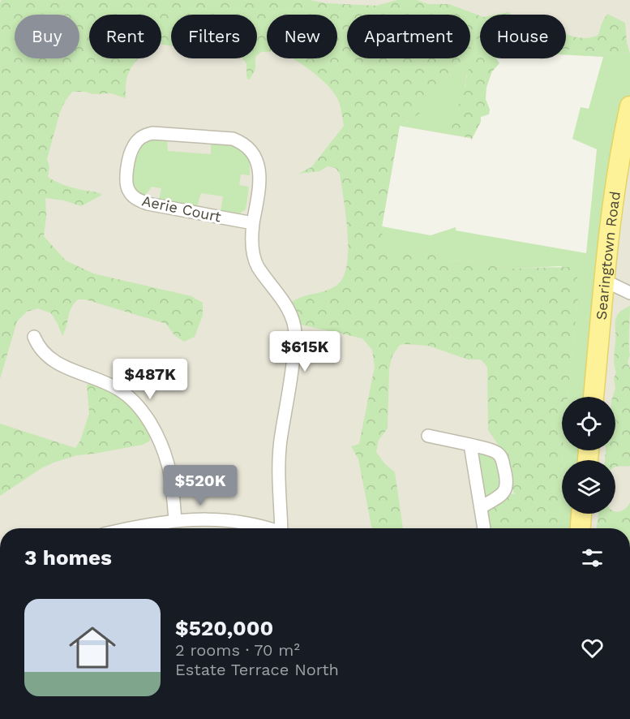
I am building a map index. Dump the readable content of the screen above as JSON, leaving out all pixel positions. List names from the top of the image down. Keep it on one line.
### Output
{"streets":{"main road":["Searingtown Road"],"street":["Aerie Court"]},"page":{"chip":["Buy","Rent","Filters","New","Apartment","House"],"price":["$615K","$487K","$520K"],"heading":"3 homes","list":[{"name":"$520,000","note":"2 rooms · 70 m² · Estate Terrace North"}]}}
